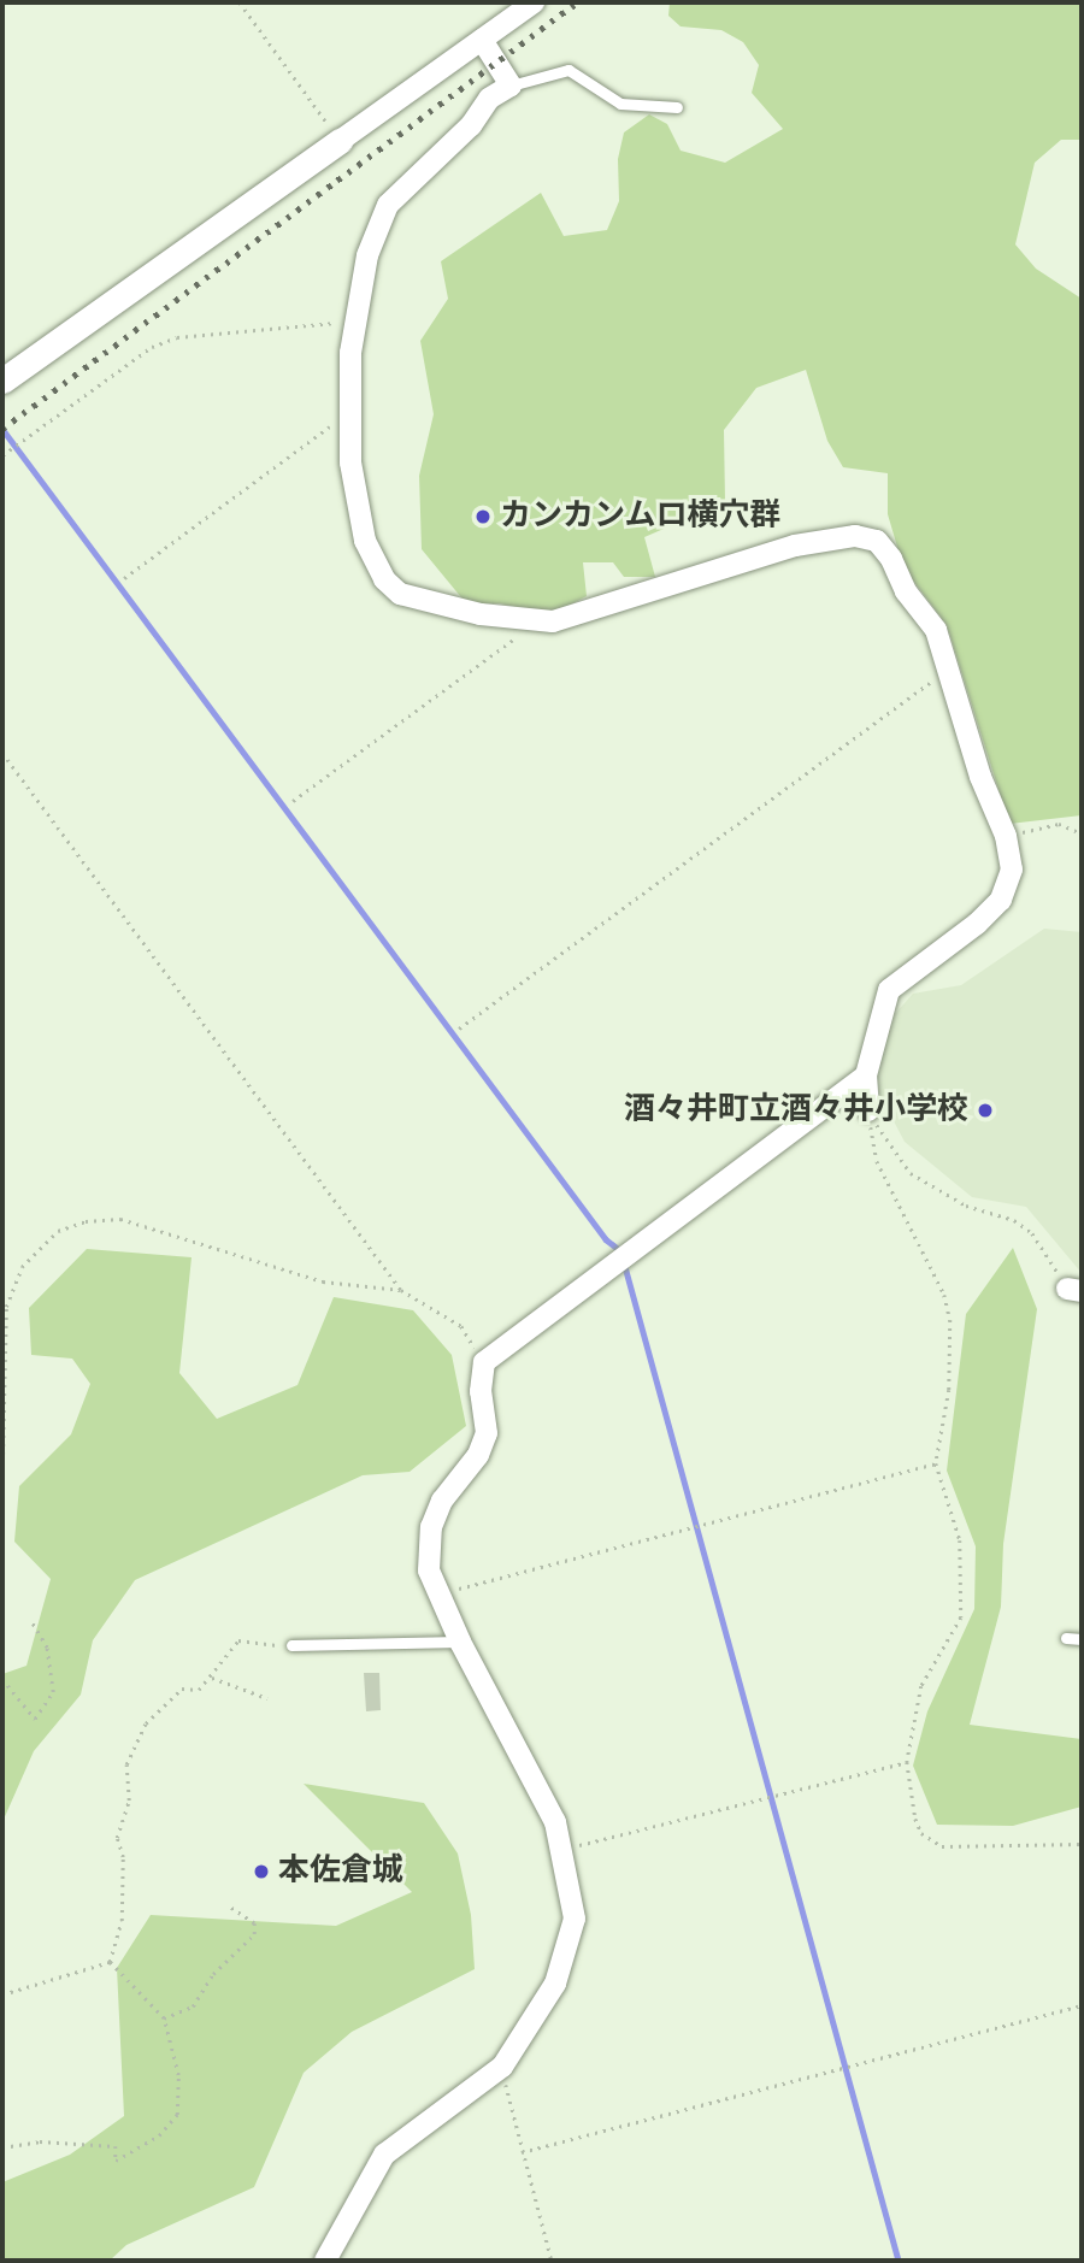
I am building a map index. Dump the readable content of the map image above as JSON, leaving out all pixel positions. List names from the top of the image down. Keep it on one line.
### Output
{"places":["カンカンムロ横穴群","酒々井町立酒々井小学校","本佐倉城"]}
